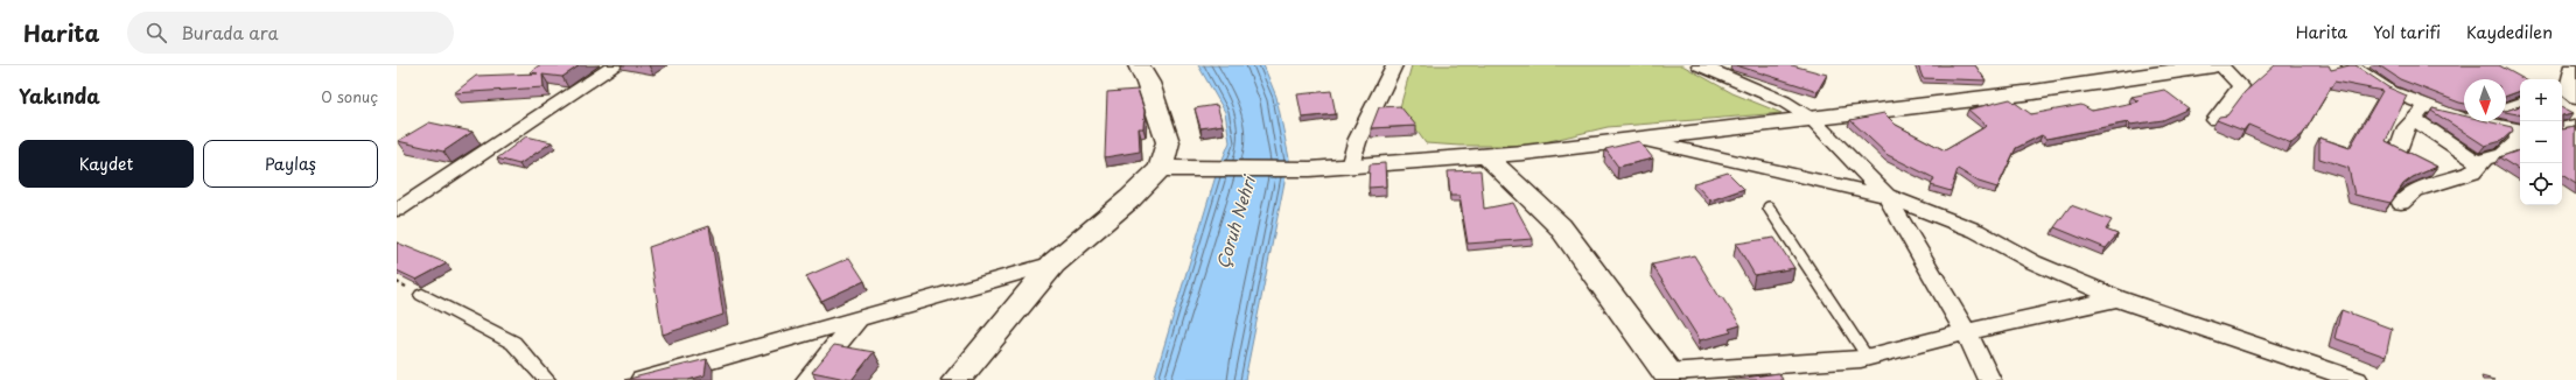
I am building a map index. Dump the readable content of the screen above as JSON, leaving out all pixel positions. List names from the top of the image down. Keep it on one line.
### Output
{"water":["Çoruh Nehri"],"north":"bottom","page":{"header":"Harita","search":"Burada ara","nav":["Harita","Yol tarifi","Kaydedilen"],"heading":["Yakında","0 sonuç"],"map_buttons":["+","−"],"buttons":["Kaydet","Paylaş"]}}
